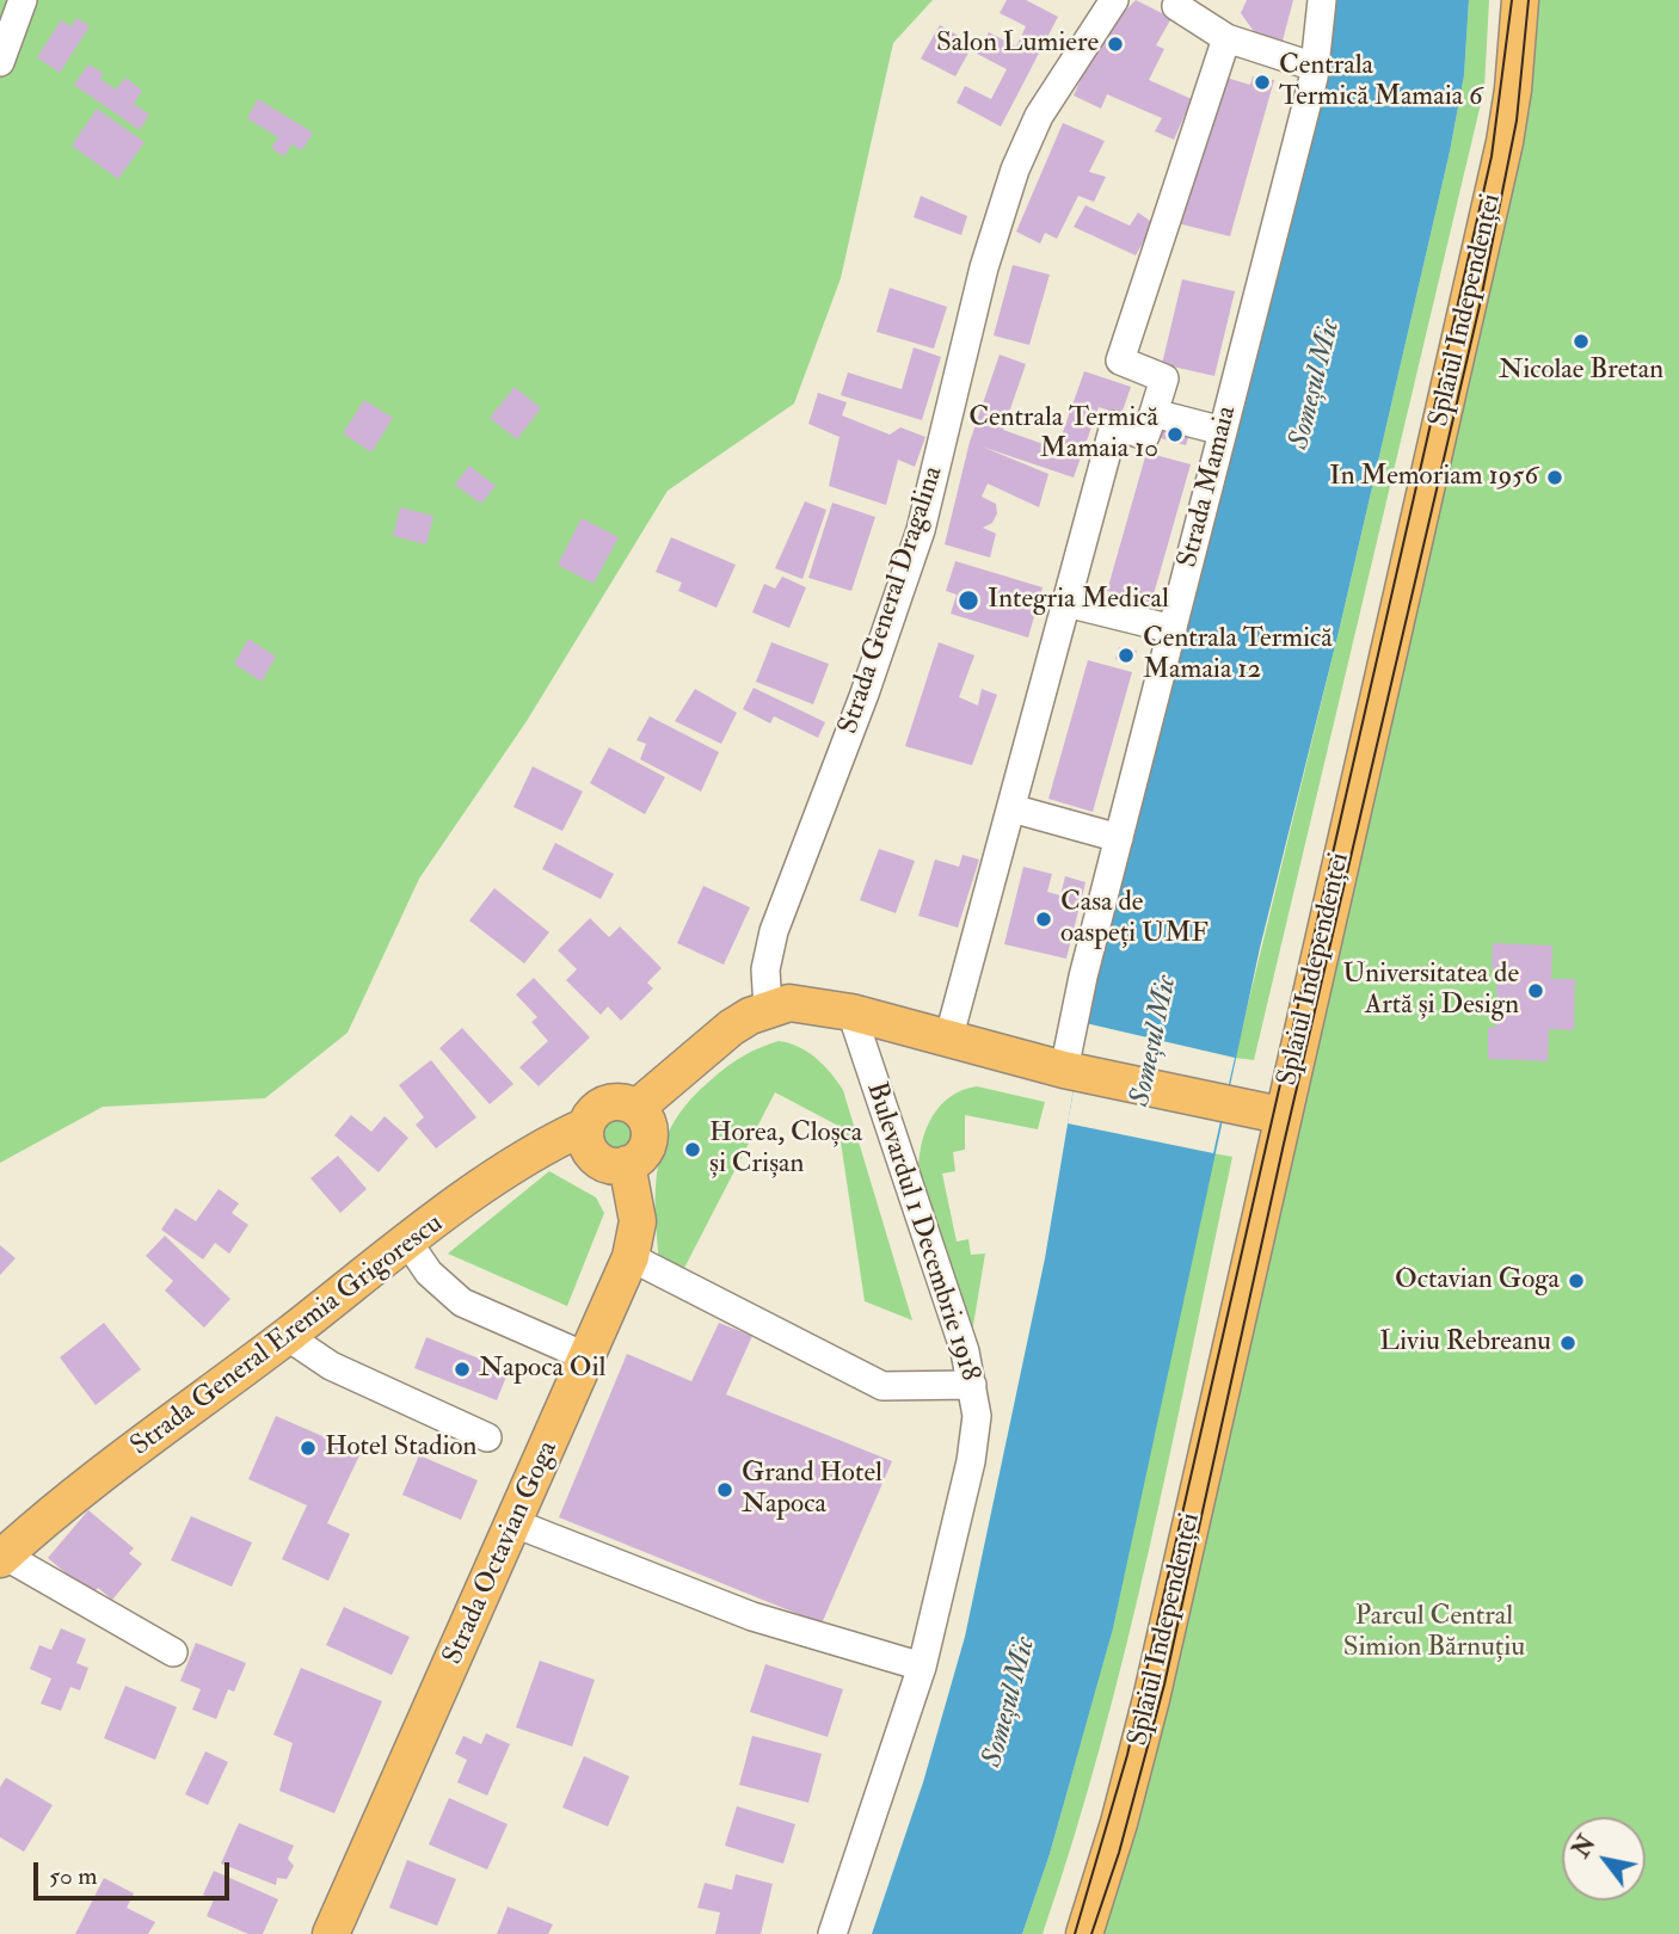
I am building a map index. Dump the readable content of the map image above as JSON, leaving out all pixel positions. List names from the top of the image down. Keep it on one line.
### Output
{"streets":{"main road":["Splaiul Independenței","Strada General Eremia Grigorescu","Strada Octavian Goga"],"street":["Strada Mamaia","Strada General Dragalina","Bulevardul 1 Decembrie 1918"]},"crossings":[["Strada General Eremia Grigorescu","Strada Octavian Goga"]],"water":["Someșul Mic"],"parks":["Parcul Central Simion Bărnuțiu"],"places":["Salon Lumiere","Centrala Termică Mamaia 6","Nicolae Bretan","Centrala Termică Mamaia 10","In Memoriam 1956","Integria Medical","Centrala Termică Mamaia 12","Casa de oaspeți UMF","Universitatea de Artă și Design","Horea, Cloșca și Crișan","Octavian Goga","Liviu Rebreanu","Napoca Oil","Hotel Stadion","Grand Hotel Napoca"],"scale_bar":"50 m","north":"top left"}
